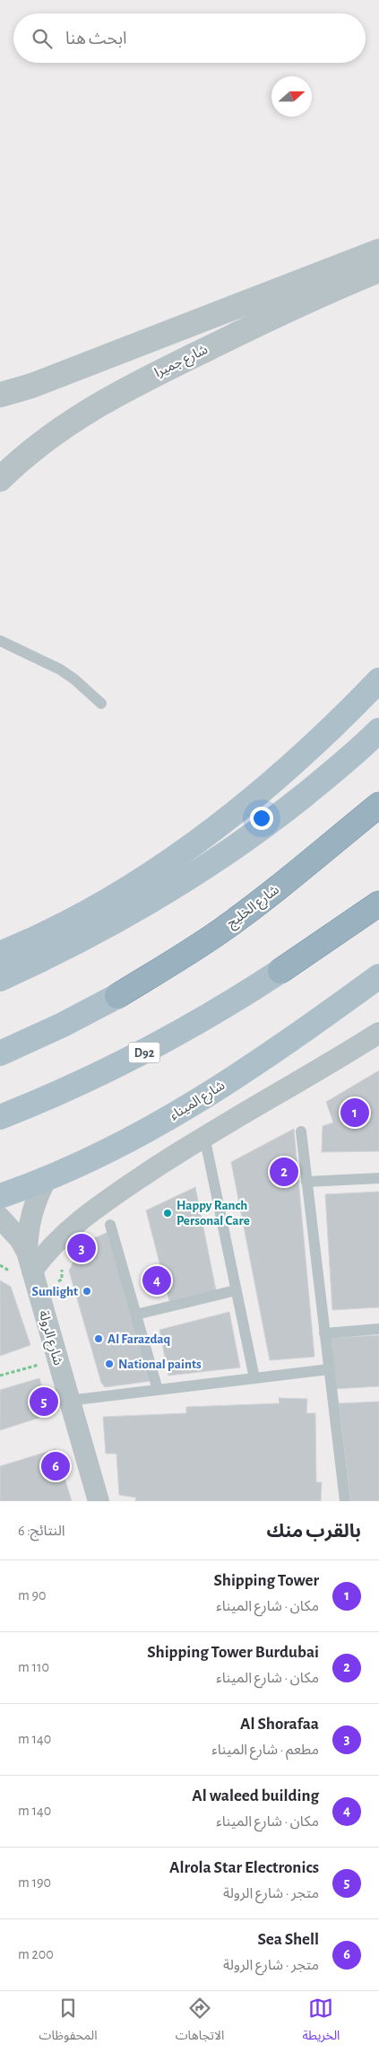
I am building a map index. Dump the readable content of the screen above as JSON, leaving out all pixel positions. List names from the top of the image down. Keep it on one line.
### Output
{"streets":{"highway":["شارع الخليج"],"main road":["D92","شارع الميناء"],"street":["شارع جميرا","شارع الرولة"]},"crossings":[["شارع الميناء","شارع الرولة"]],"places":["Happy Ranch Personal Care","Sunlight","Al Farazdaq","National paints"],"north":"right","page":{"search":"ابحث هنا","pins":["1","2","3","4","5","6"],"heading":["بالقرب منك","النتائج: 6"],"list":[{"mark":"1","name":"Shipping Tower","note":"مكان · شارع الميناء","value":"90 m"},{"mark":"2","name":"Shipping Tower Burdubai","note":"مكان · شارع الميناء","value":"110 m"},{"mark":"3","name":"Al Shorafaa","note":"مطعم · شارع الميناء","value":"140 m"},{"mark":"4","name":"Al waleed building","note":"مكان · شارع الميناء","value":"140 m"},{"mark":"5","name":"Alrola Star Electronics","note":"متجر · شارع الرولة","value":"190 m"},{"mark":"6","name":"Sea Shell","note":"متجر · شارع الرولة","value":"200 m"}],"nav":["الخريطة","الاتجاهات","المحفوظات"]}}
